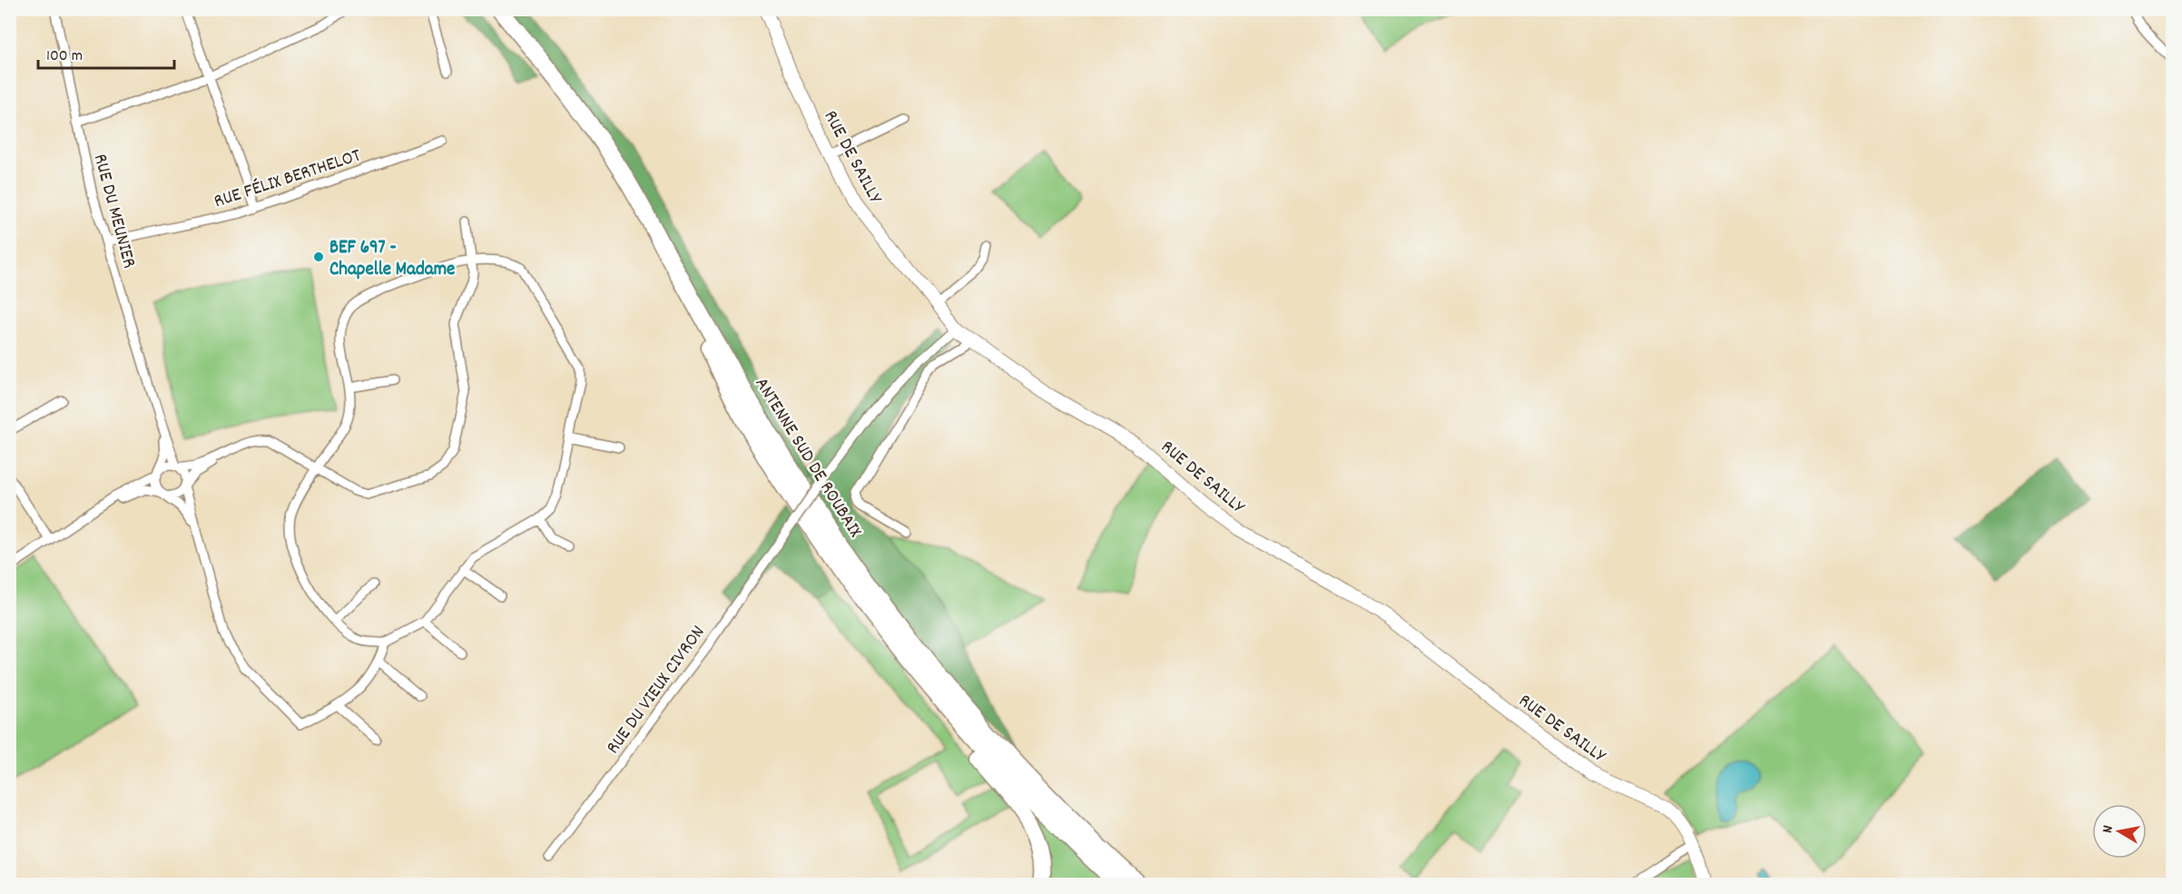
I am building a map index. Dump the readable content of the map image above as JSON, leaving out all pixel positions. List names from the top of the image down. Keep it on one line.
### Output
{"streets":{"highway":["ANTENNE SUD DE ROUBAIX"],"street":["RUE DE SAILLY","RUE FÉLIX BERTHELOT","RUE DU MEUNIER","RUE DU VIEUX CIVRON"]},"crossings":[["RUE DE SAILLY","RUE DU VIEUX CIVRON"],["RUE FÉLIX BERTHELOT","RUE DU MEUNIER"]],"places":["BEF 697 - Chapelle Madame"],"scale_bar":"100 m","north":"left"}
